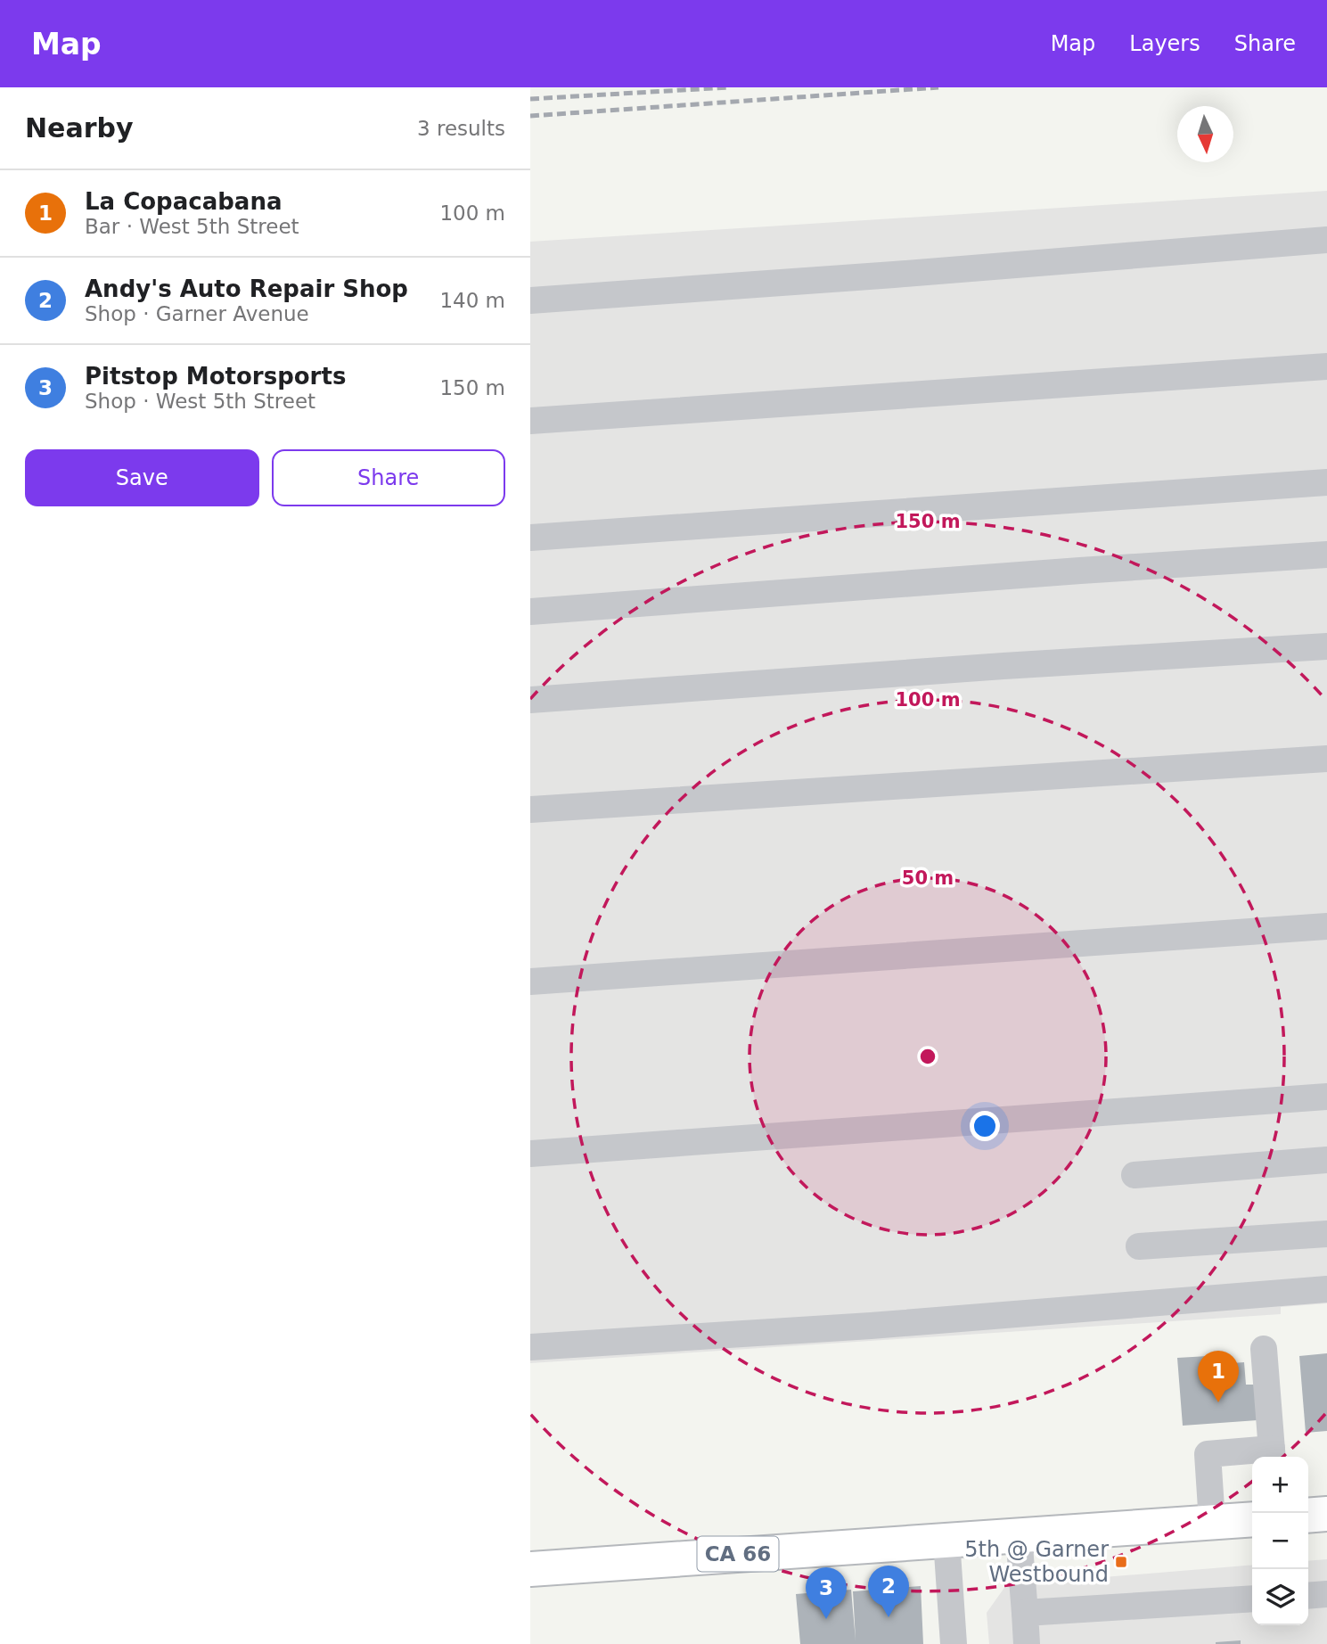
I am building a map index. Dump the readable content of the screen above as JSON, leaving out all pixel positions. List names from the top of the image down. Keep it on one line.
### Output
{"streets":{"main road":["CA 66"]},"places":{"transit":["5th @ Garner Westbound"]},"north":"bottom","page":{"header":"Map","nav":["Map","Layers","Share"],"heading":["Nearby","3 results"],"list":[{"mark":"1","name":"La Copacabana","note":"Bar · West 5th Street","value":"100 m"},{"mark":"2","name":"Andy's Auto Repair Shop","note":"Shop · Garner Avenue","value":"140 m"},{"mark":"3","name":"Pitstop Motorsports","note":"Shop · West 5th Street","value":"150 m"}],"buttons":["Save","Share"],"pins":["1","2","3"],"map_buttons":["+","−"]},"rings":["150 m","100 m","50 m"]}
